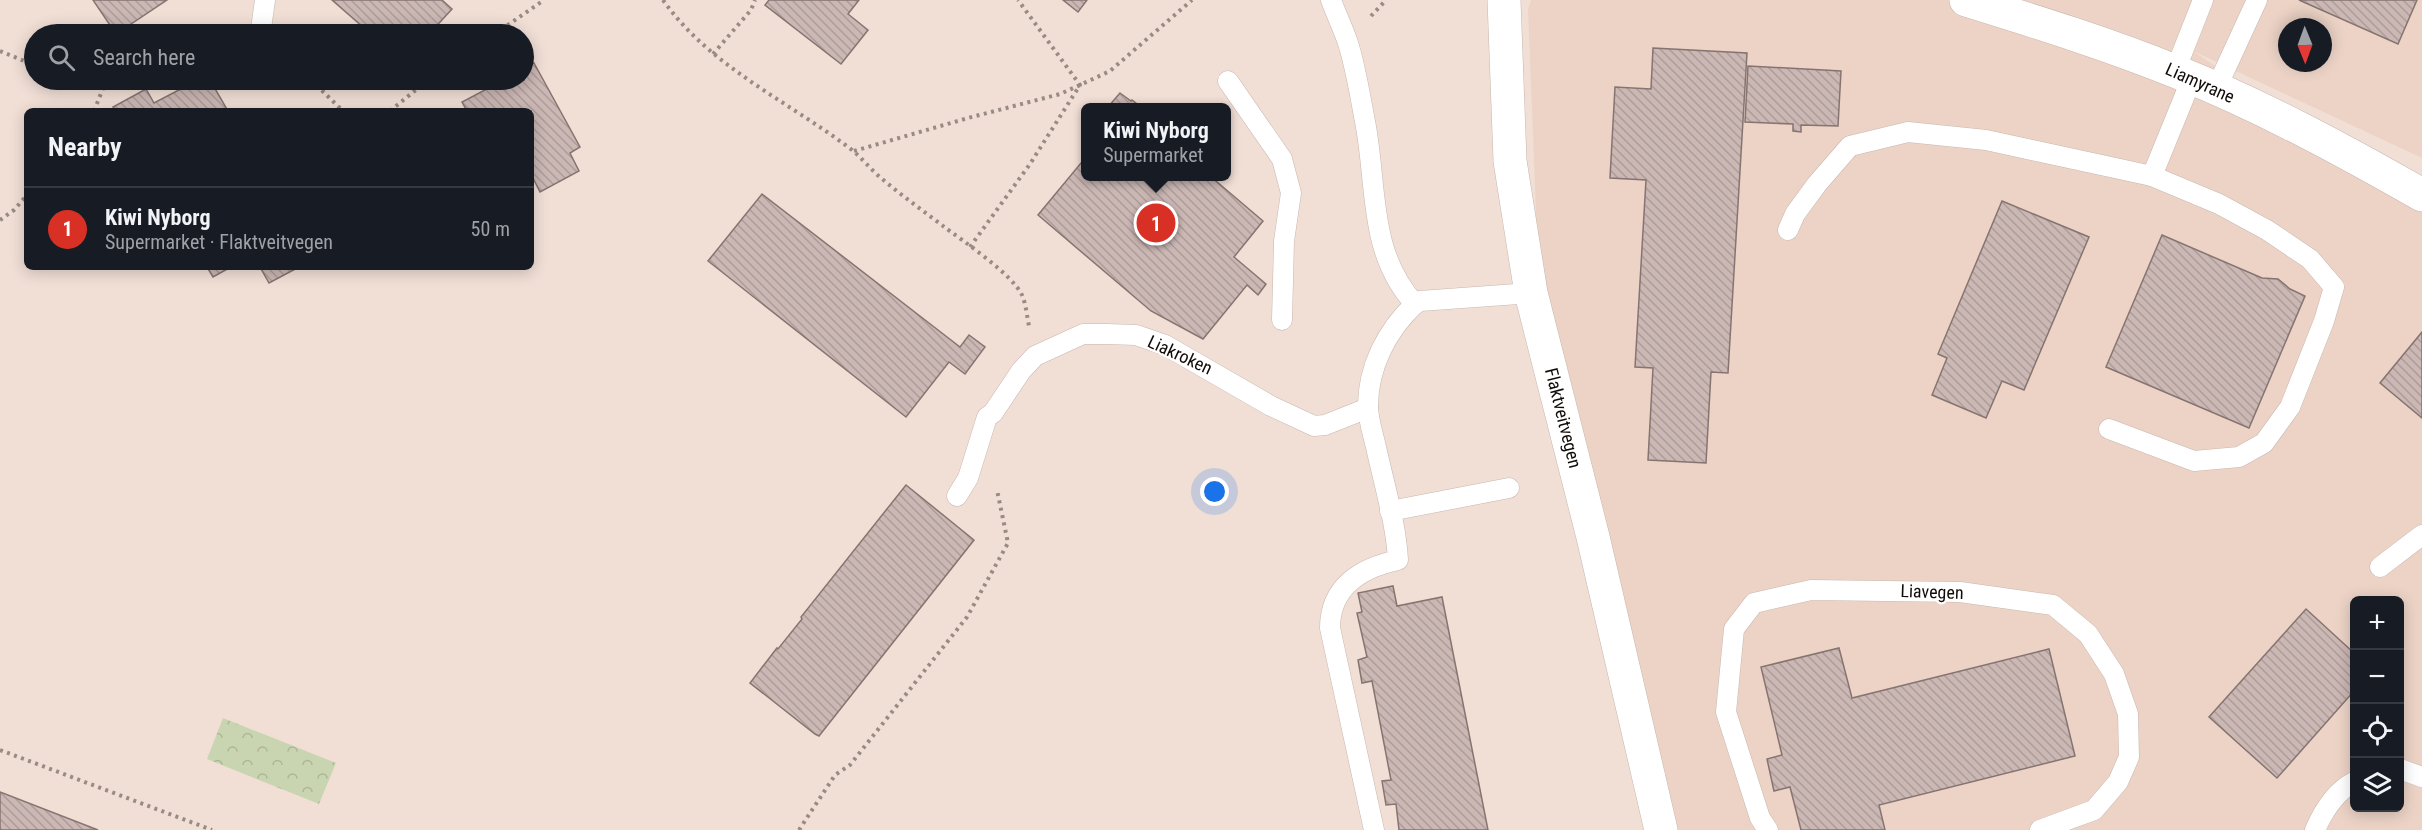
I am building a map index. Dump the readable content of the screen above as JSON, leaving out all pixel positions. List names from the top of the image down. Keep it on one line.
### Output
{"streets":{"main road":["Liamyrane","Flaktveitvegen"],"lane":["Liakroken","Liavegen"]},"north":"bottom","page":{"search":"Search here","popup":["Kiwi Nyborg","Supermarket"],"heading":"Nearby","list":[{"mark":"1","name":"Kiwi Nyborg","note":"Supermarket · Flaktveitvegen","value":"50 m"}],"pins":"1","map_buttons":["+","−"]}}
